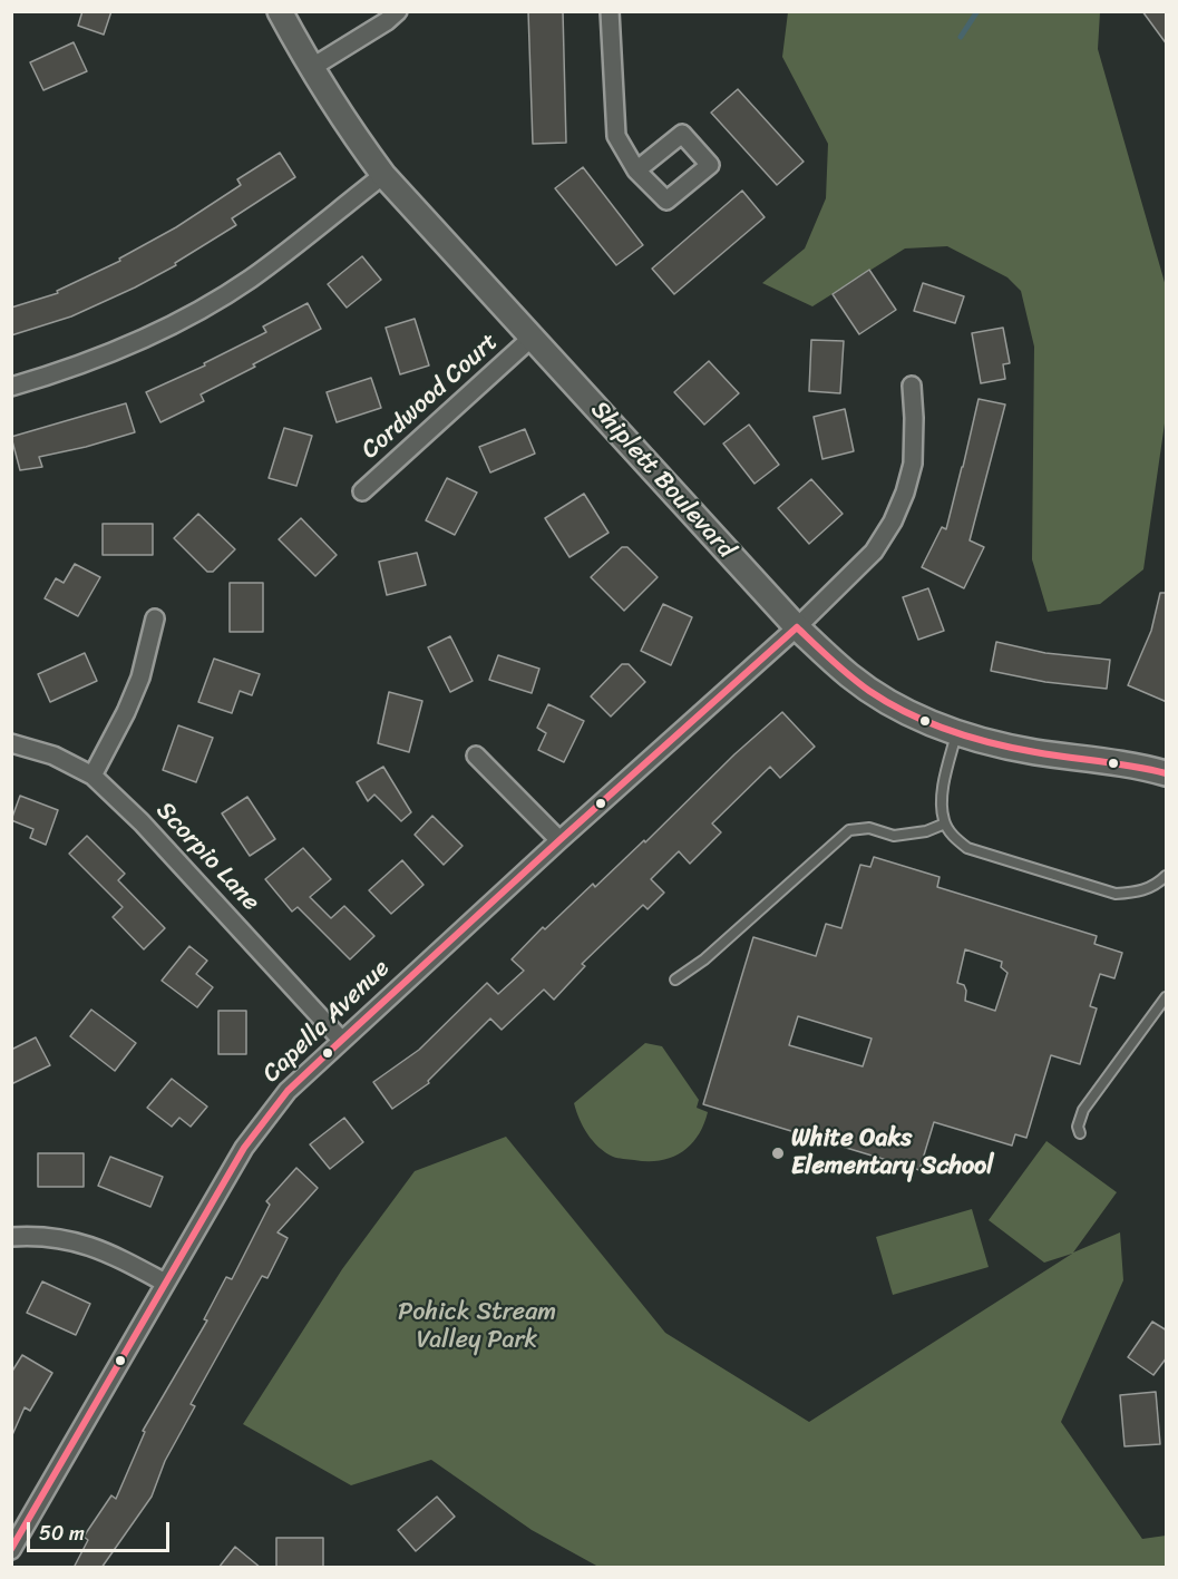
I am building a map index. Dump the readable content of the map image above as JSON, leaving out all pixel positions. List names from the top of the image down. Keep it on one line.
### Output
{"streets":{"street":["Cordwood Court","Shiplett Boulevard","Scorpio Lane","Capella Avenue"]},"crossings":[["Cordwood Court","Shiplett Boulevard"],["Shiplett Boulevard","Capella Avenue"],["Scorpio Lane","Capella Avenue"]],"parks":["Pohick Stream Valley Park"],"places":["White Oaks Elementary School"],"scale_bar":"50 m"}
